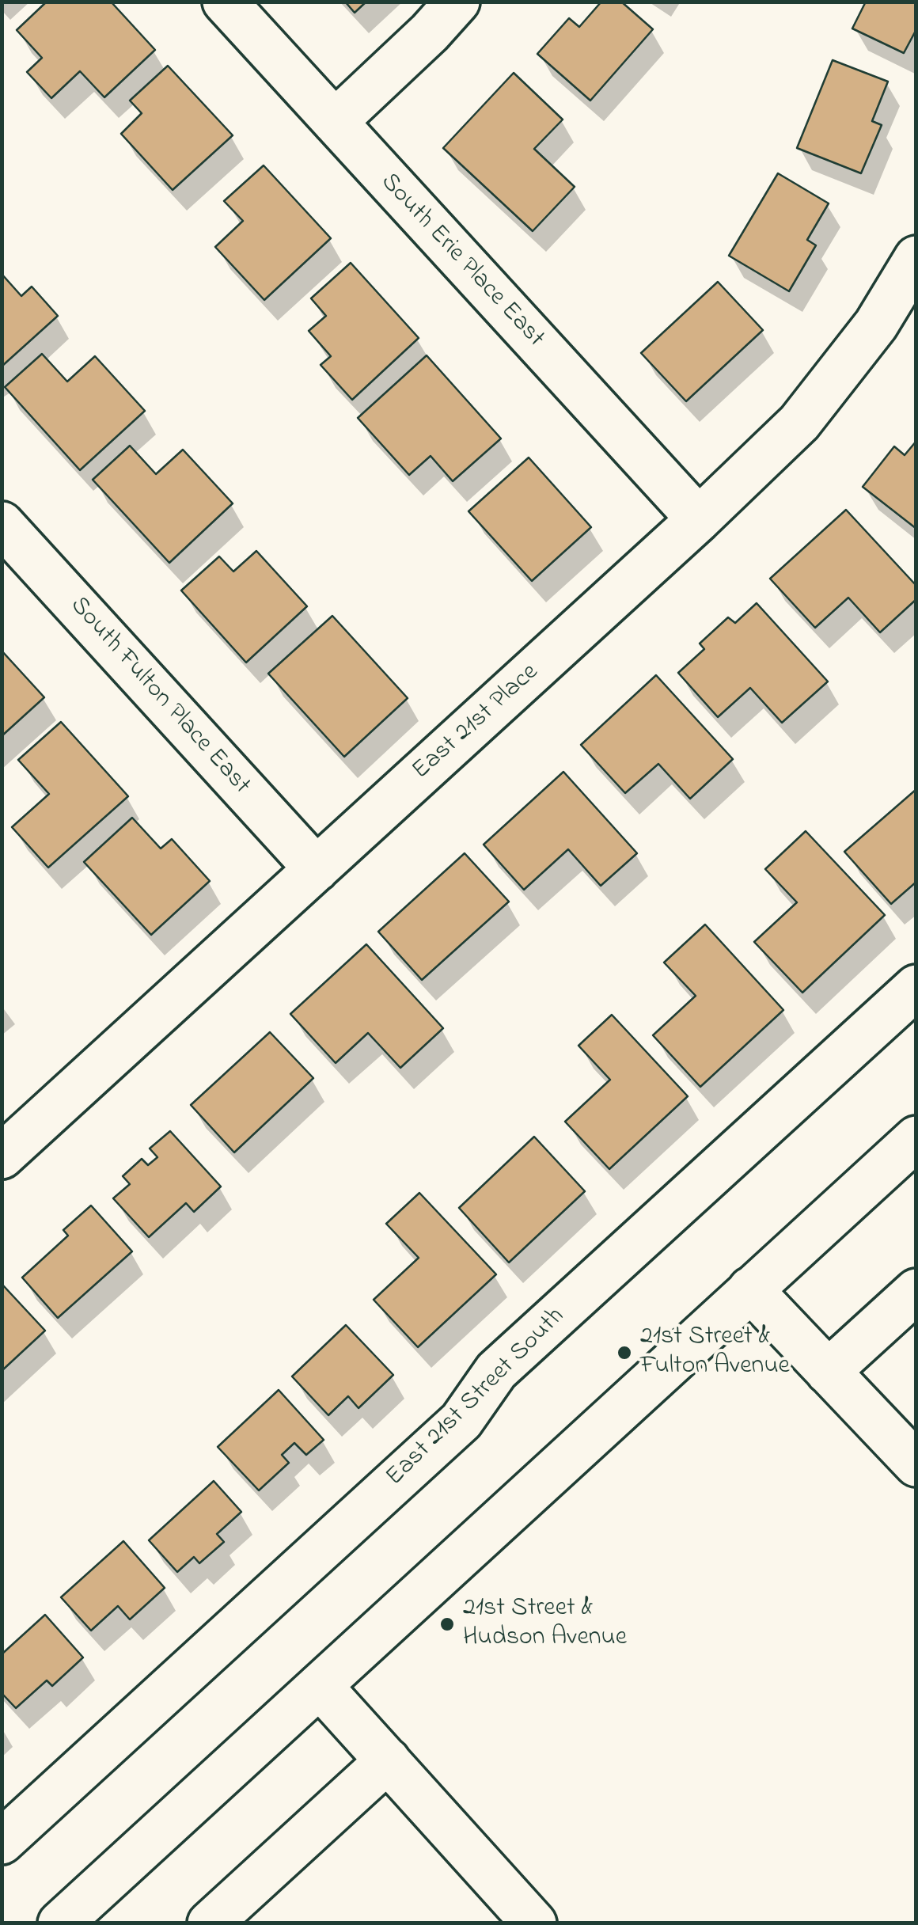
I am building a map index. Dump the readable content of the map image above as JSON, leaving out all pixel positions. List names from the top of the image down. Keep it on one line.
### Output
{"streets":{"street":["South Erie Place East","South Fulton Place East","East 21st Place","East 21st Street South"]},"crossings":[["South Erie Place East","East 21st Place"],["South Fulton Place East","East 21st Place"]],"places":["21st Street & Fulton Avenue","21st Street & Hudson Avenue"]}
